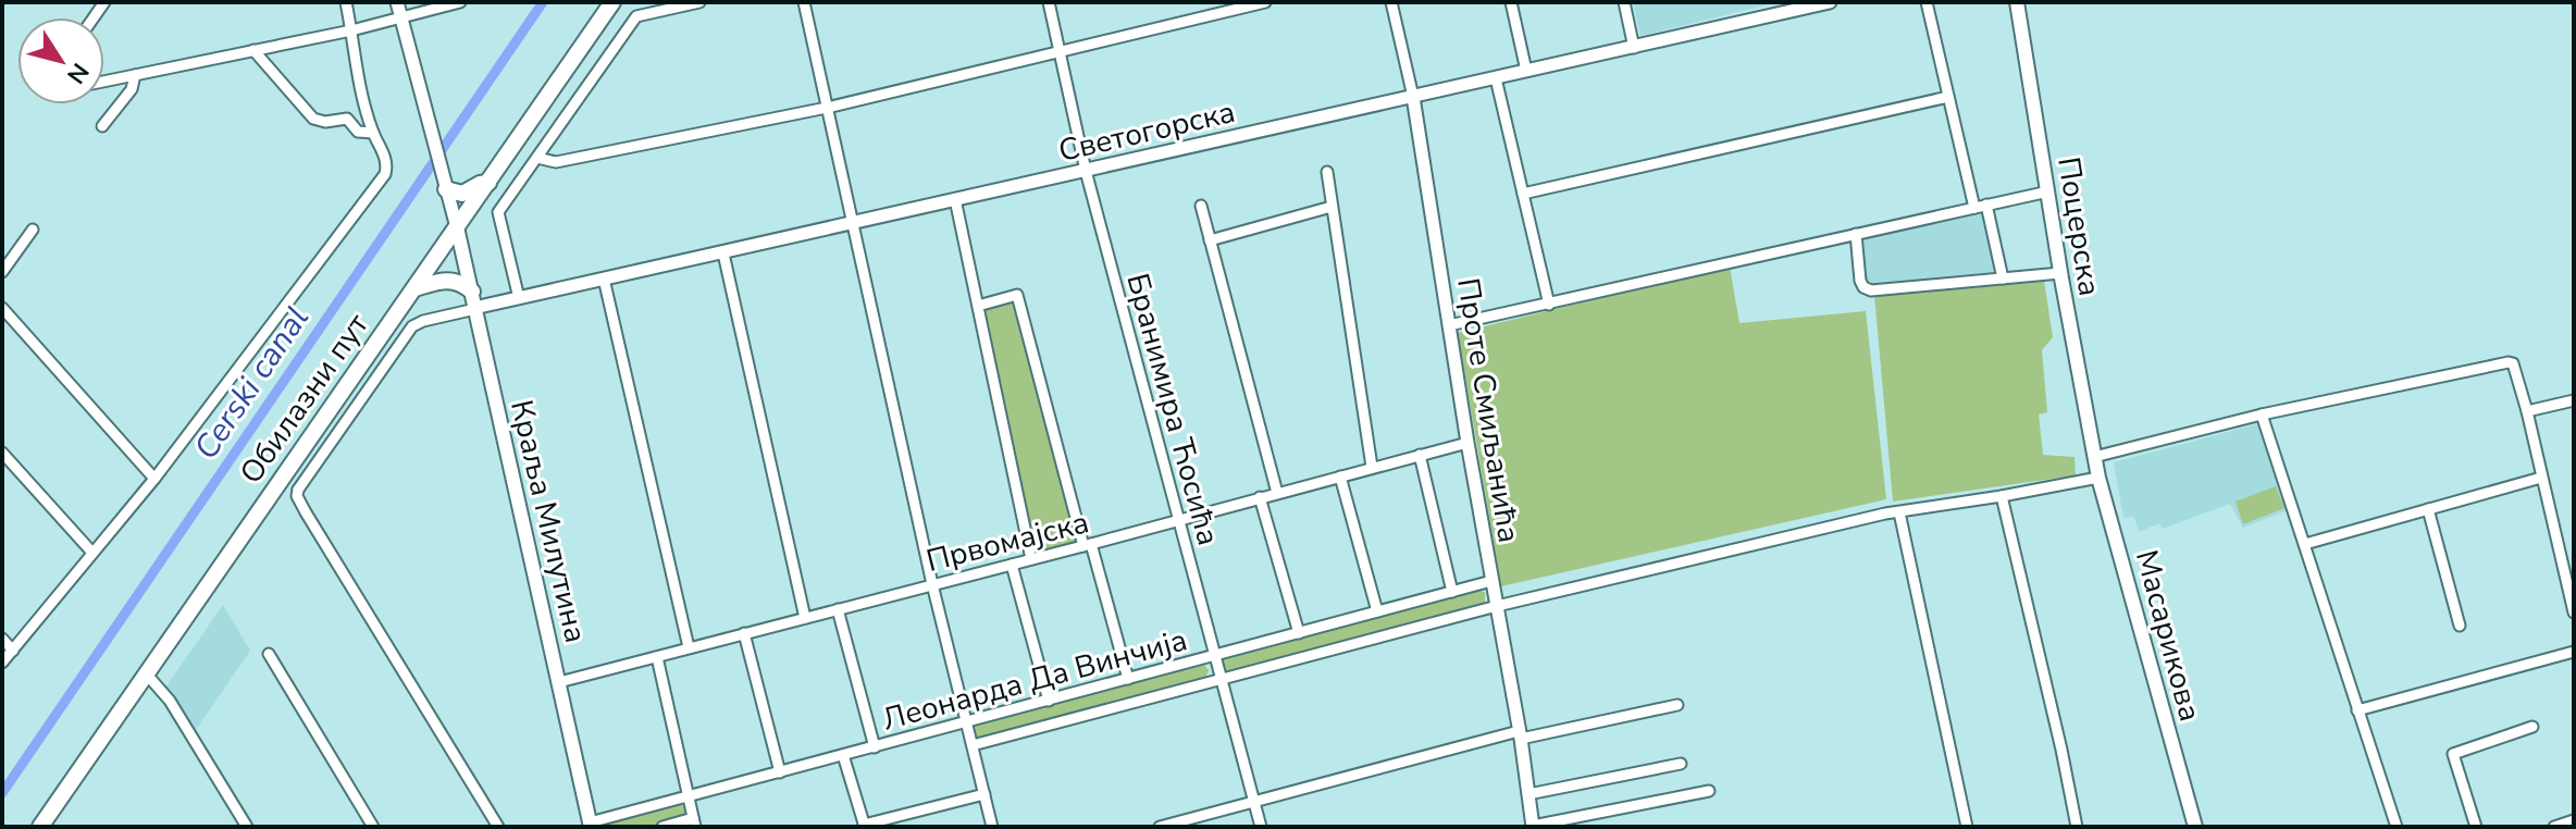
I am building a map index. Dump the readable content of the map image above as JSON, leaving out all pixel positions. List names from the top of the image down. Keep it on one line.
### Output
{"streets":{"main road":["Поцерска","Обилазни пут","Краља Милутина","Масарикова"],"street":["Светогорска","Бранимира Ћосића","Проте Смиљанића","Првомајска","Леонарда Да Винчија"]},"crossings":[["Светогорска","Бранимира Ћосића"],["Светогорска","Проте Смиљанића"],["Светогорска","Краља Милутина"],["Поцерска","Масарикова"],["Обилазни пут","Краља Милутина"],["Бранимира Ћосића","Првомајска"],["Бранимира Ћосића","Леонарда Да Винчија"],["Проте Смиљанића","Првомајска"],["Проте Смиљанића","Леонарда Да Винчија"],["Краља Милутина","Првомајска"],["Краља Милутина","Леонарда Да Винчија"],["Масарикова","Леонарда Да Винчија"]],"water":["Cerski canal"],"north":"bottom right"}
